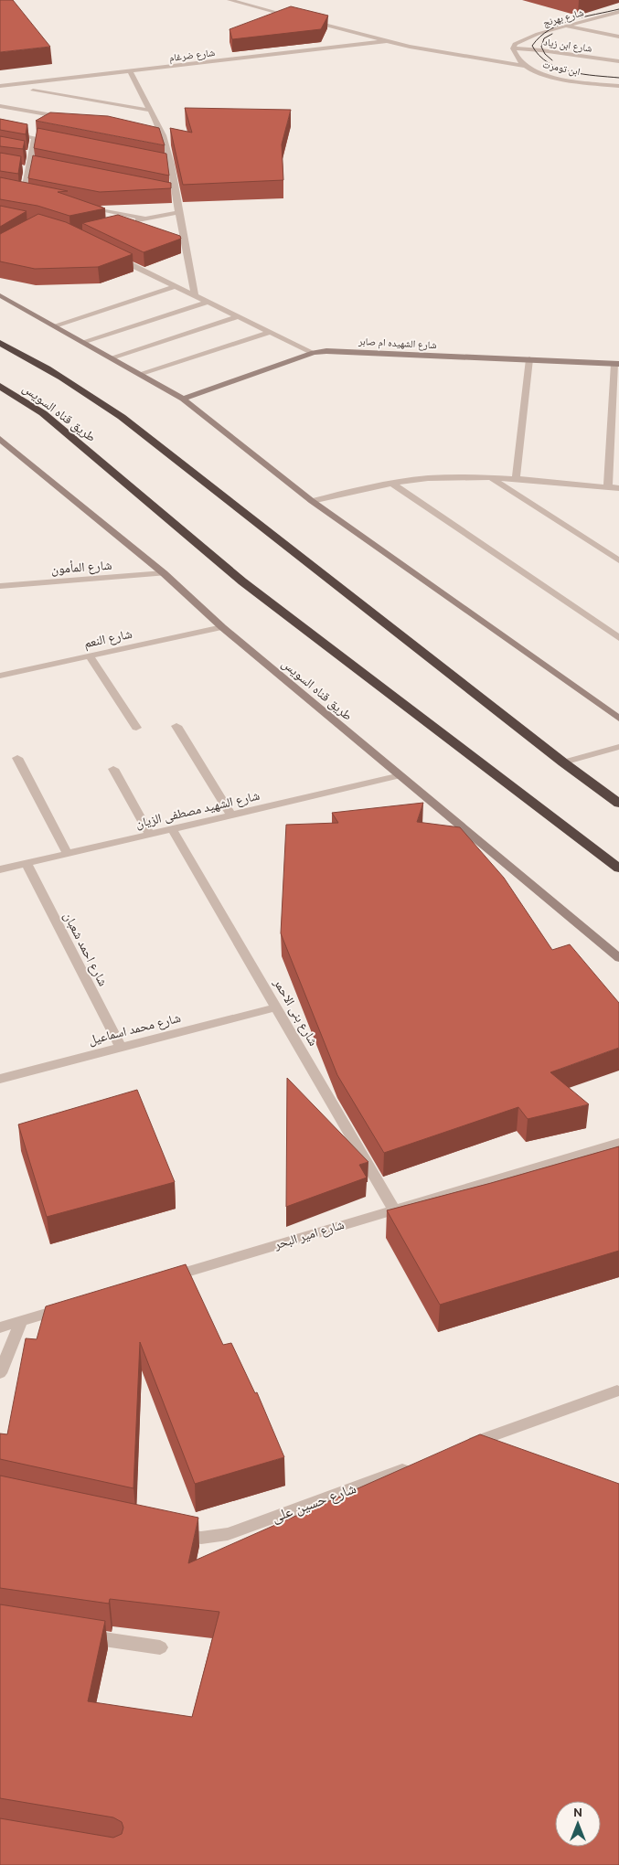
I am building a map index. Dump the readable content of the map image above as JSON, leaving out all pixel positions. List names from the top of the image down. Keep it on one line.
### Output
{"streets":{"highway":["طريق قناه السويس"],"street":["شارع بهرنج","شارع ابن زياد","شارع ضرغام","ابن تومرت","شارع الشهيده ام صابر","شارع المأمون","شارع النعم","شارع الشهيد مصطفى الزيان","شارع احمد شعبان","شارع بنى الاحمر","شارع محمد اسماعيل","شارع امير البحر","شارع حسين على"]},"crossings":[["شارع بهرنج","شارع ابن زياد"],["شارع بهرنج","ابن تومرت"],["شارع ابن زياد","ابن تومرت"],["طريق قناه السويس","شارع المأمون"],["طريق قناه السويس","شارع النعم"],["طريق قناه السويس","شارع الشهيد مصطفى الزيان"],["شارع الشهيد مصطفى الزيان","شارع احمد شعبان"],["شارع الشهيد مصطفى الزيان","شارع بنى الاحمر"],["شارع احمد شعبان","شارع محمد اسماعيل"],["شارع بنى الاحمر","شارع محمد اسماعيل"],["شارع بنى الاحمر","شارع امير البحر"]],"north":"top"}
